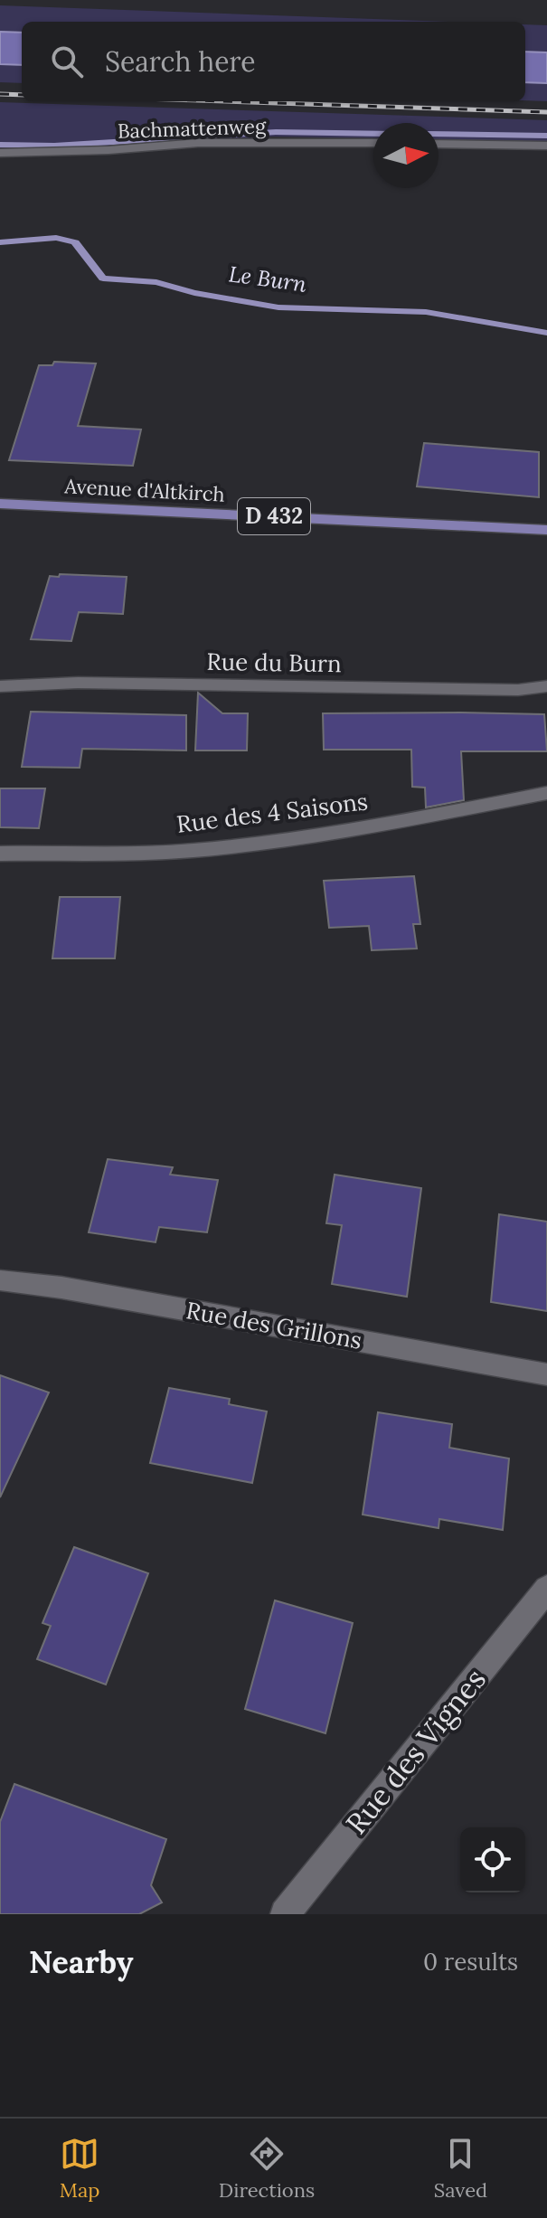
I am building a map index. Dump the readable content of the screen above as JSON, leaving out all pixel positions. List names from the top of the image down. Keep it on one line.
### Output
{"streets":{"main road":["Avenue d'Altkirch","D 432"],"street":["Bachmattenweg","Rue du Burn","Rue des 4 Saisons","Rue des Grillons","Rue des Vignes"]},"water":["Le Burn"],"north":"right","page":{"search":"Search here","heading":["Nearby","0 results"],"nav":["Map","Directions","Saved"]}}
